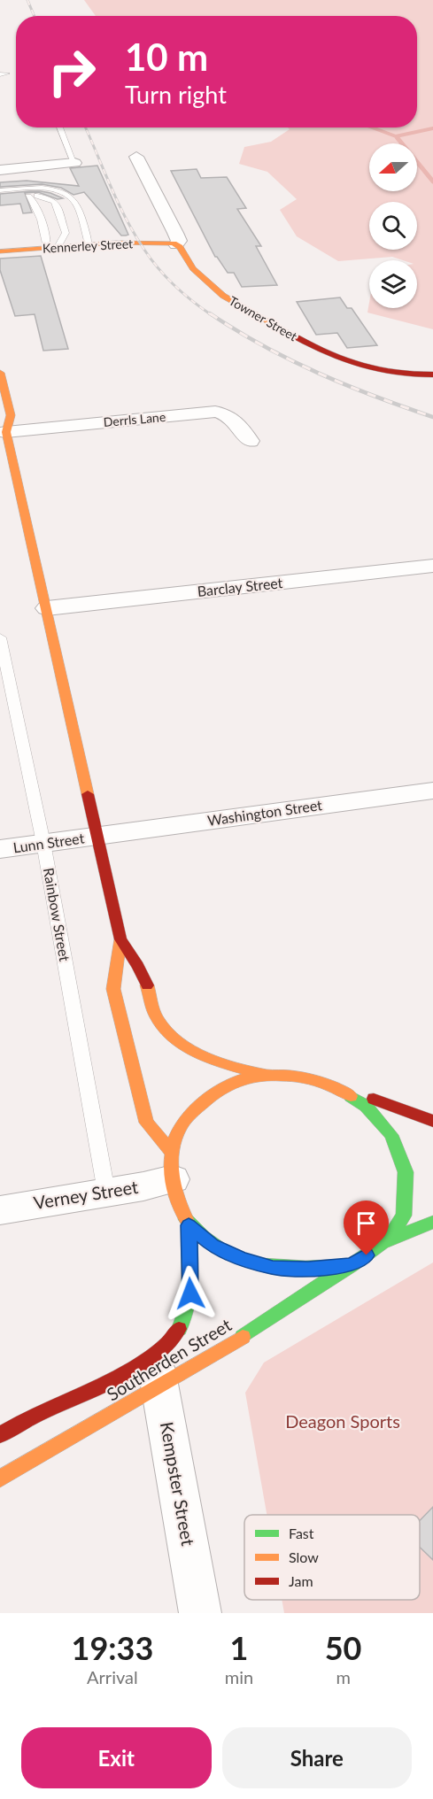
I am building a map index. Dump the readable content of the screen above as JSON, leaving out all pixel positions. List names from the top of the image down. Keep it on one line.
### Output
{"streets":{"main road":["Kennerley Street","Towner Street","Southerden Street"],"street":["Derrls Lane","Barclay Street","Washington Street","Lunn Street","Verney Street","Kempster Street"],"lane":["Rainbow Street"]},"crossings":[["Kennerley Street","Towner Street"],["Washington Street","Lunn Street"],["Lunn Street","Rainbow Street"],["Rainbow Street","Verney Street"],["Southerden Street","Kempster Street"]],"parks":["Deagon Sports"],"legend":["Fast","Slow","Jam"],"north":"left","page":{"turn":["10 m","Turn right"],"eta":["19:33","Arrival","1","min","50","m"],"buttons":["Exit","Share"]}}
